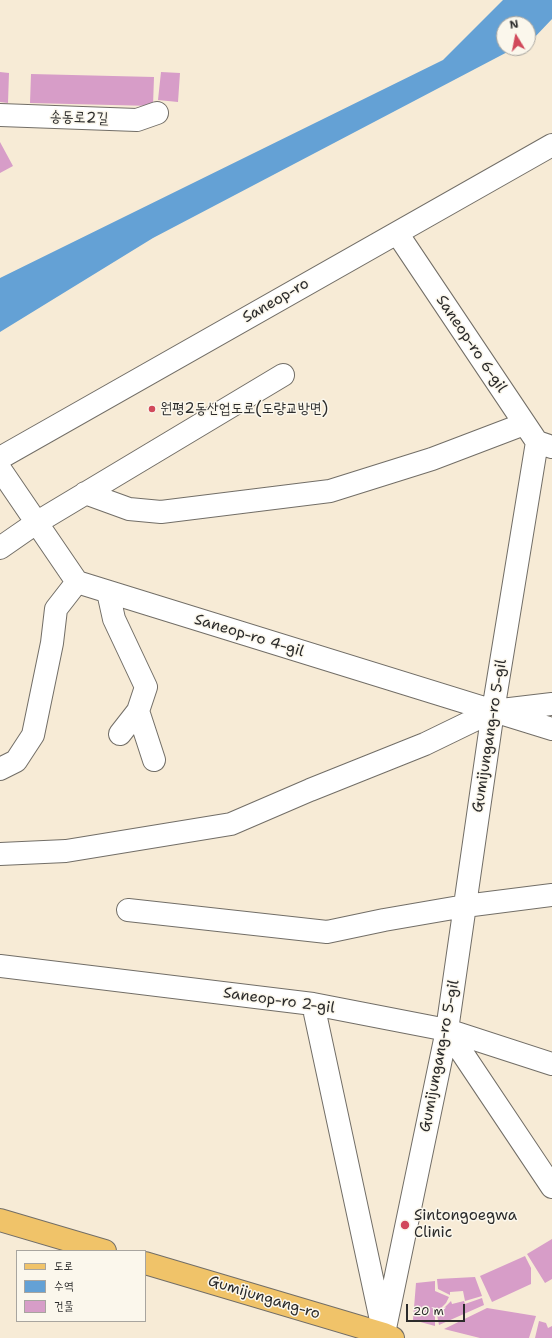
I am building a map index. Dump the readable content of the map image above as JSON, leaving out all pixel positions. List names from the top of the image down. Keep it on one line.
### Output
{"streets":{"main road":["Gumijungang-ro"],"street":["송동로2길","Saneop-ro","Saneop-ro 6-gil","Saneop-ro 4-gil","Gumijungang-ro 5-gil","Saneop-ro 2-gil"]},"crossings":[["Saneop-ro","Saneop-ro 6-gil"],["Saneop-ro 6-gil","Gumijungang-ro 5-gil"],["Saneop-ro 4-gil","Gumijungang-ro 5-gil"],["Gumijungang-ro 5-gil","Saneop-ro 2-gil"],["Gumijungang-ro 5-gil","Gumijungang-ro"]],"places":["원평2동산업도로(도량교방면)","Sintongoegwa Clinic"],"legend":["도로","수역","건물"],"scale_bar":"20 m","north":"top"}
